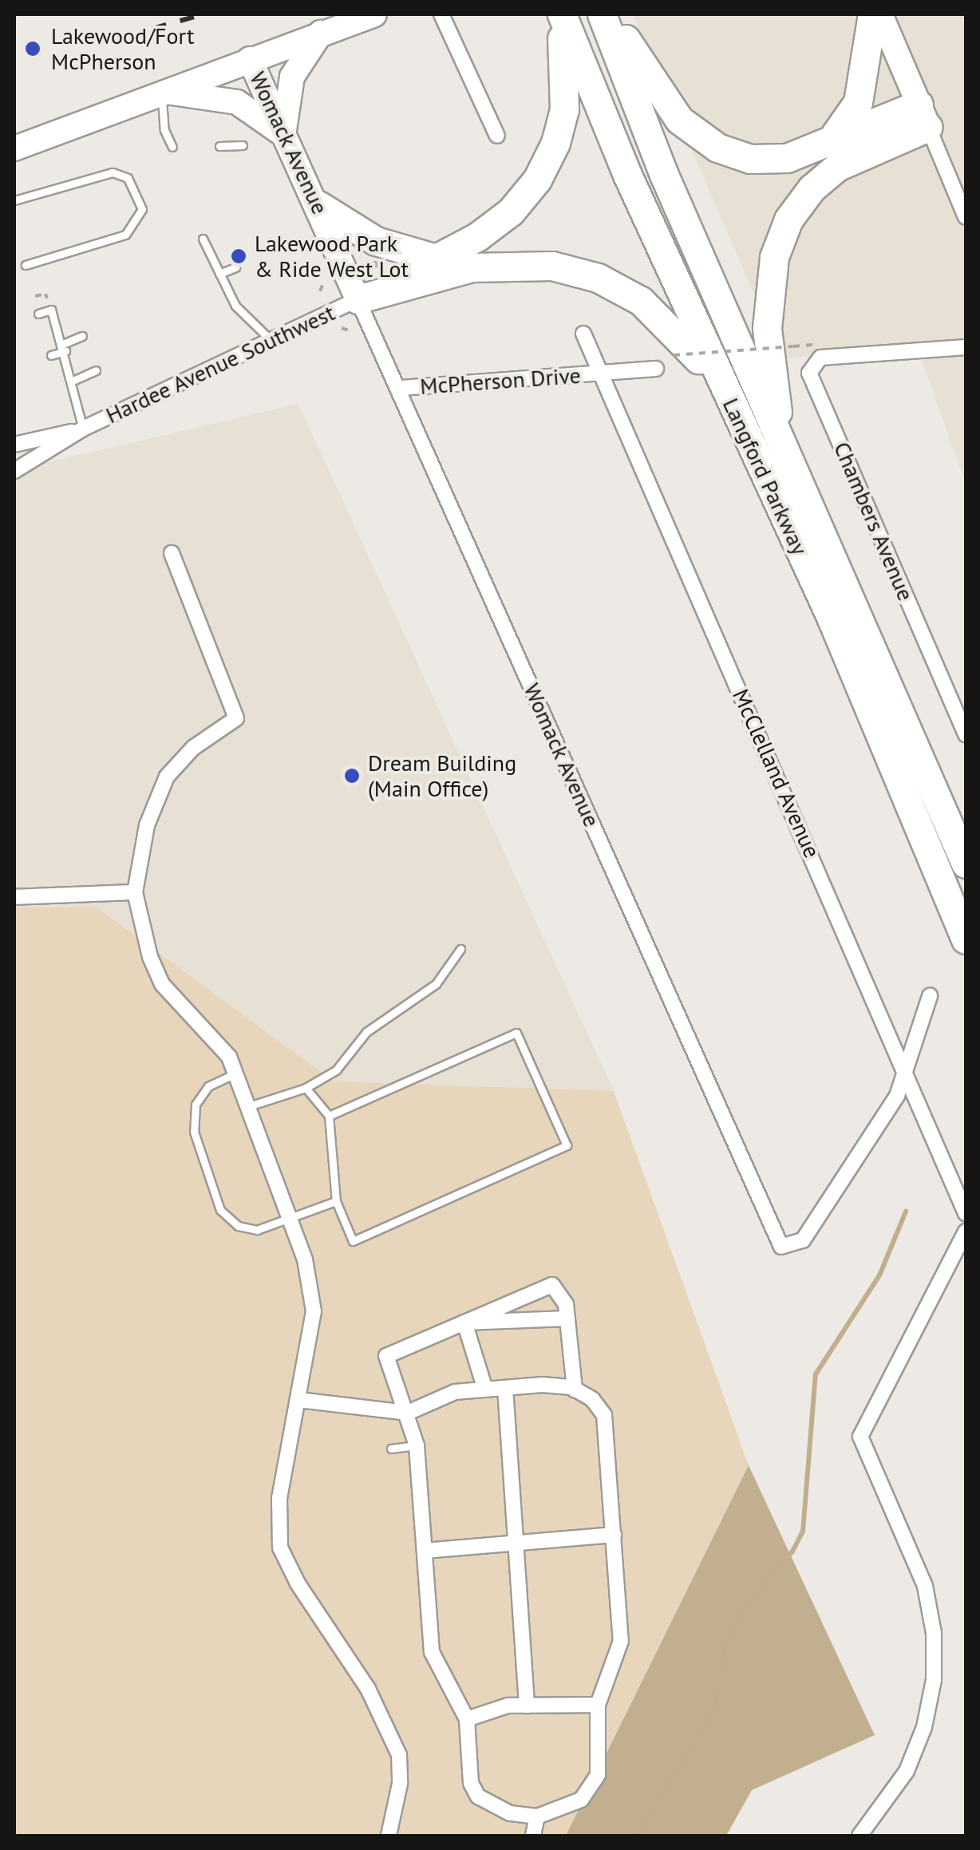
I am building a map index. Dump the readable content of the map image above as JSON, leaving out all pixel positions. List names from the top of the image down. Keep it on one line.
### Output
{"streets":{"highway":["Langford Parkway"],"main road":["Womack Avenue"],"street":["Hardee Avenue Southwest","McPherson Drive","Chambers Avenue","McClelland Avenue"]},"crossings":[["Womack Avenue","Hardee Avenue Southwest"],["Womack Avenue","McPherson Drive"],["Womack Avenue","McClelland Avenue"],["McPherson Drive","McClelland Avenue"]],"places":["Lakewood/Fort McPherson","Lakewood Park & Ride West Lot","Dream Building (Main Office)"]}
